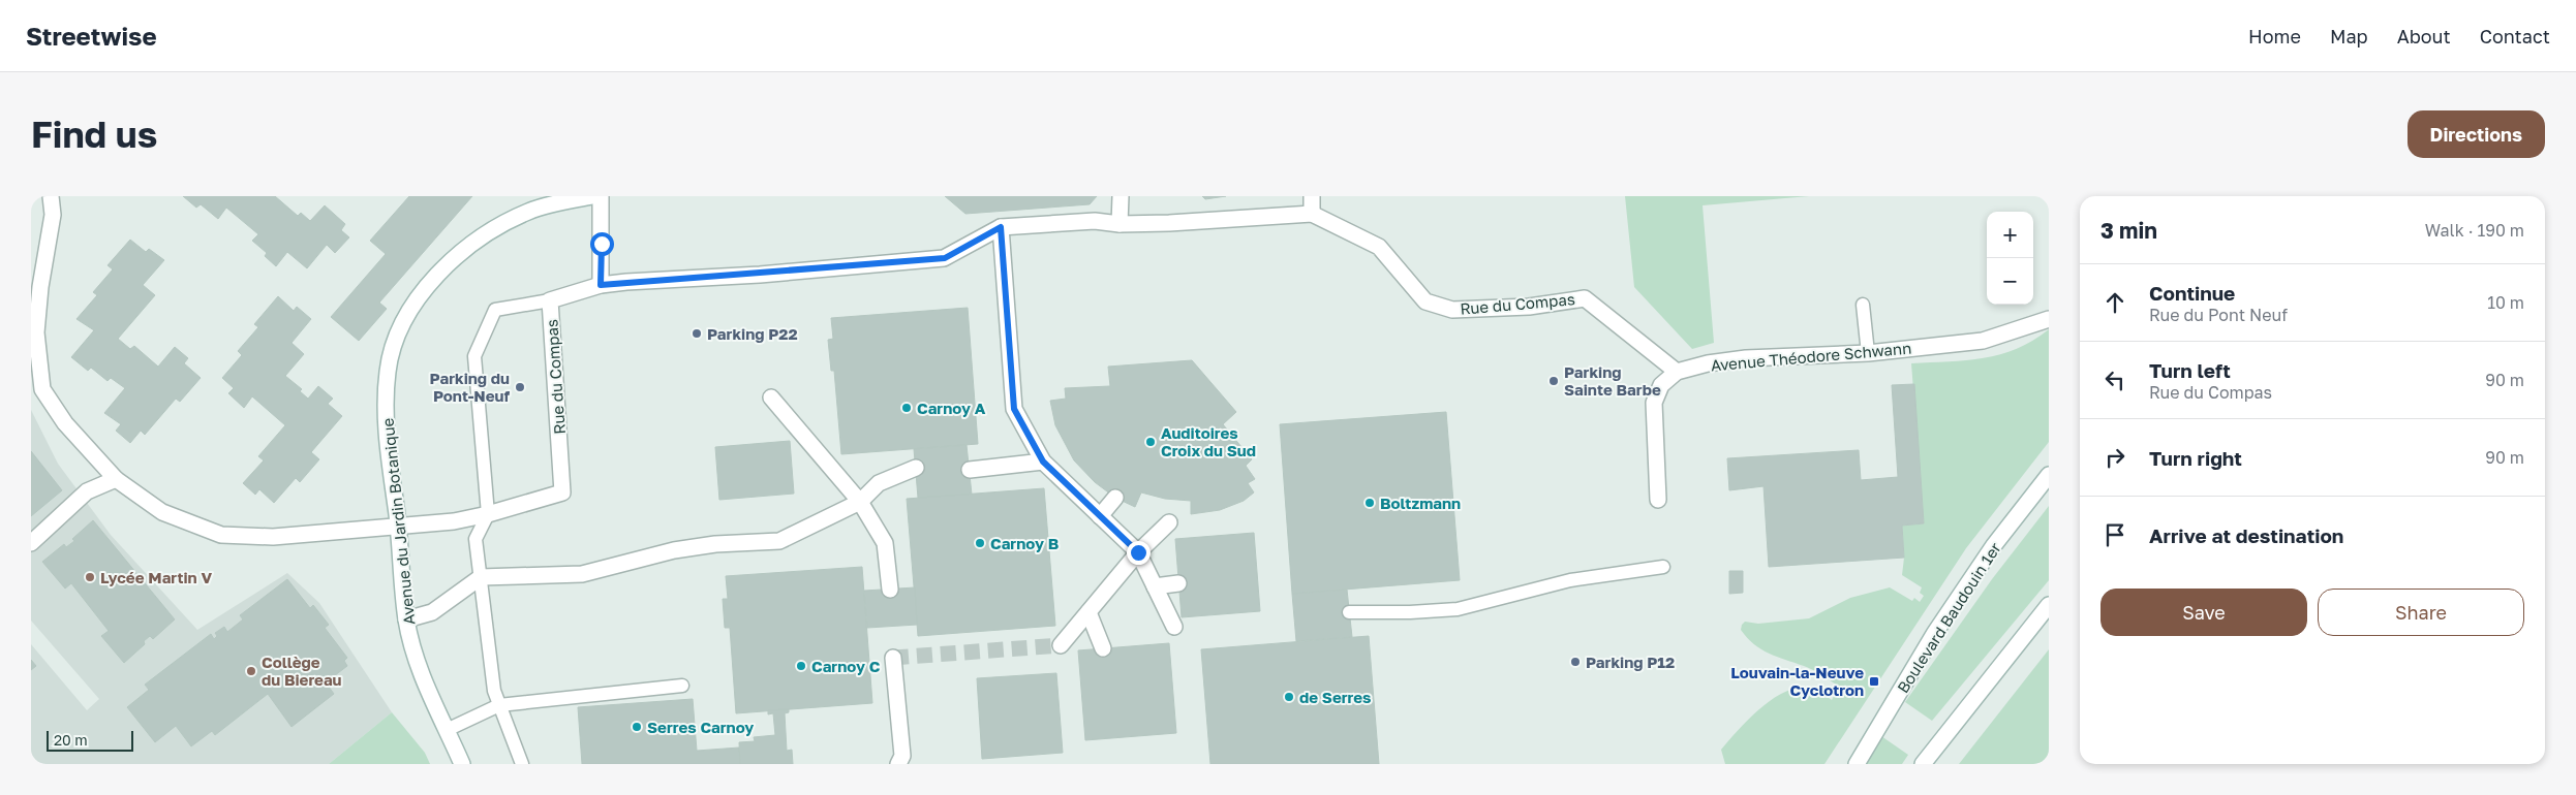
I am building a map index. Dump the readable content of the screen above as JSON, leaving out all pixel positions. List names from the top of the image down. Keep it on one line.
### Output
{"streets":{"street":["Rue du Compas","Avenue Théodore Schwann","Avenue du Jardin Botanique","Boulevard Baudouin 1er"]},"crossings":[["Rue du Compas","Avenue Théodore Schwann"],["Rue du Compas","Avenue du Jardin Botanique"]],"places":{"other":["Parking P22","Parking Sainte Barbe","Parking du Pont-Neuf","Carnoy A","Auditoires Croix du Sud","Boltzmann","Carnoy B","Lycée Martin V","Parking P12","Carnoy C","Collège du Biereau","de Serres","Serres Carnoy"],"transit":["Louvain-la-Neuve Cyclotron"]},"scale_bar":"20 m","page":{"header":"Streetwise","nav":["Home","Map","About","Contact"],"buttons":["Directions",["Save","Share"]],"title":"Find us","heading":["3 min","Walk · 190 m"],"map_buttons":["+","−"],"list":[["Continue","Rue du Pont Neuf","10 m"],["Turn left","Rue du Compas","90 m"],["Turn right","90 m"],"Arrive at destination"],"scale":"20 m"}}
